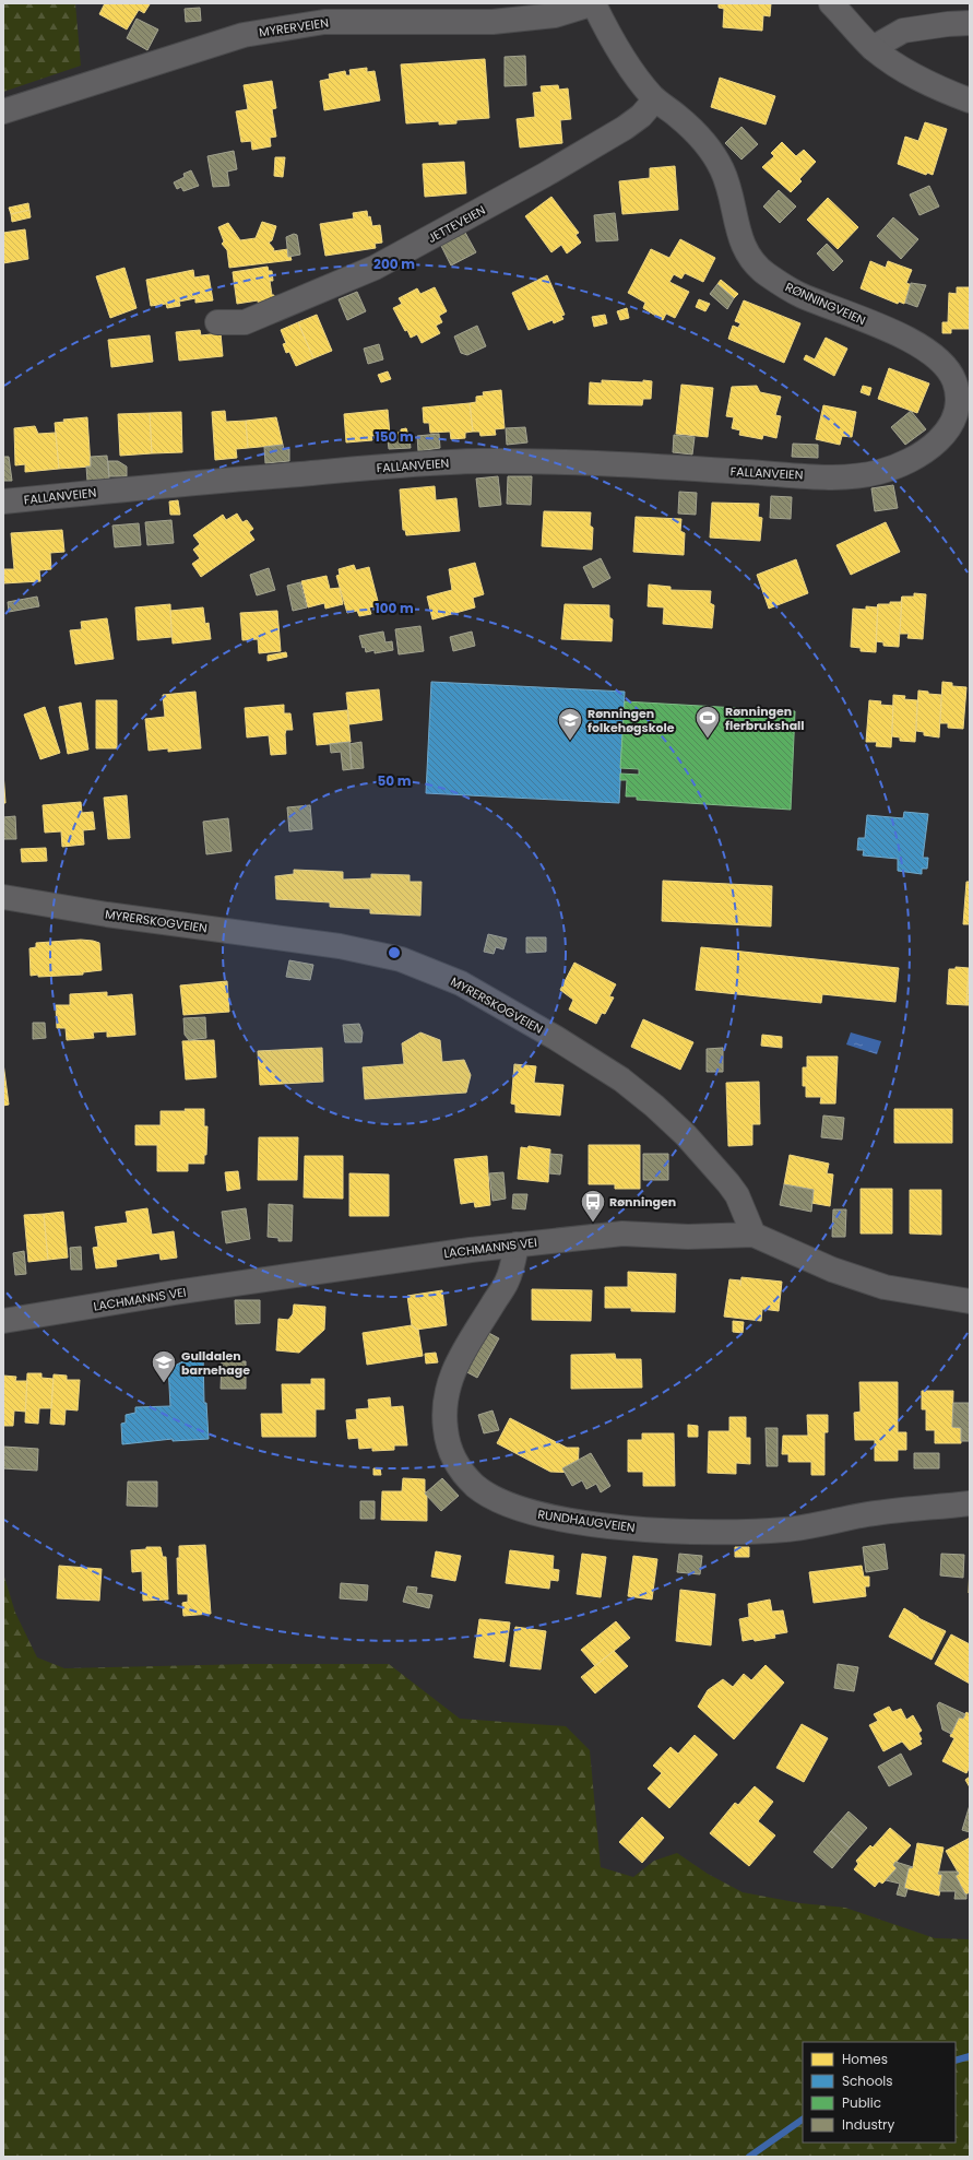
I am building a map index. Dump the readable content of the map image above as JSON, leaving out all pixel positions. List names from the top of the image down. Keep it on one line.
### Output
{"streets":{"street":["MYRERVEIEN","JETTEVEIEN","RØNNINGVEIEN","FALLANVEIEN","MYRERSKOGVEIEN","LACHMANNS VEI","RUNDHAUGVEIEN"]},"crossings":[["MYRERVEIEN","RØNNINGVEIEN"],["JETTEVEIEN","RØNNINGVEIEN"],["RØNNINGVEIEN","FALLANVEIEN"],["MYRERSKOGVEIEN","LACHMANNS VEI"],["LACHMANNS VEI","RUNDHAUGVEIEN"]],"places":{"sports":["Rønningen flerbrukshall"],"school or university":["Rønningen folkehøgskole","Gulldalen barnehage"],"bus stop":["Rønningen"]},"legend":["Homes","Schools","Public","Industry"],"rings":["200 m","150 m","100 m","50 m"]}
